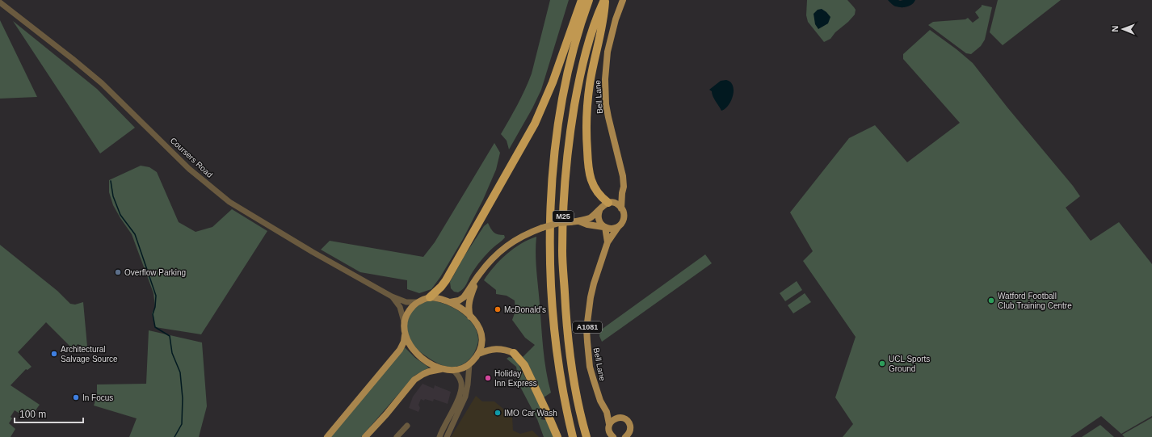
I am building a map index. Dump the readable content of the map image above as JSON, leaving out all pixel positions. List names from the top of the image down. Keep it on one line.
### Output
{"streets":{"highway":["M25"],"main road":["Bell Lane","A1081"],"street":["Coursers Road"]},"crossings":[["Bell Lane","M25"]],"places":["Overflow Parking","Watford Football Club Training Centre","McDonald's","Architectural Salvage Source","UCL Sports Ground","Holiday Inn Express","In Focus","IMO Car Wash"],"scale_bar":"100 m","north":"left"}
